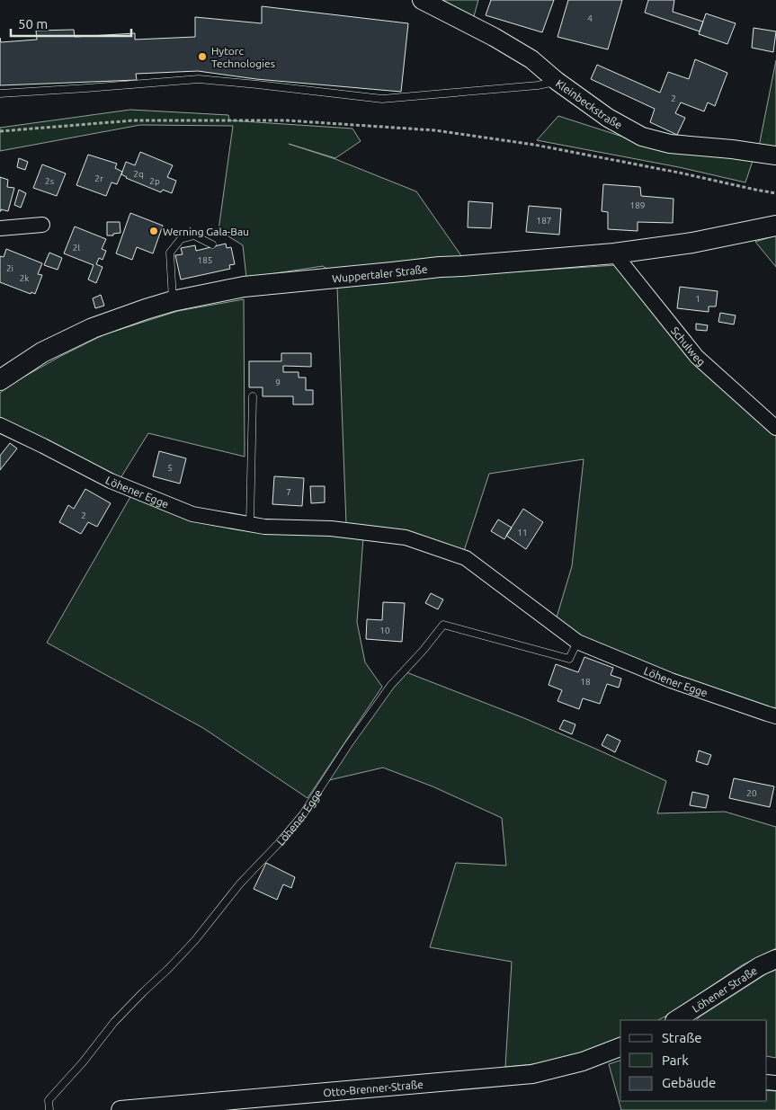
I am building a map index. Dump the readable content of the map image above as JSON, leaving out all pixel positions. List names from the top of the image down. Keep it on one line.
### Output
{"streets":{"main road":["Wuppertaler Straße"],"street":["Kleinbeckstraße","Schulweg","Löhener Egge","Löhener Straße","Otto-Brenner-Straße"]},"crossings":[["Wuppertaler Straße","Schulweg"]],"places":["Hytorc Technologies","Werning Gala-Bau"],"house_numbers":["4","2","2q","2r","2s","2p","189","187","2l","185","2i","2k","1","9","5","7","2","11","10","18","20"],"legend":["Straße","Park","Gebäude"],"scale_bar":"50 m"}
